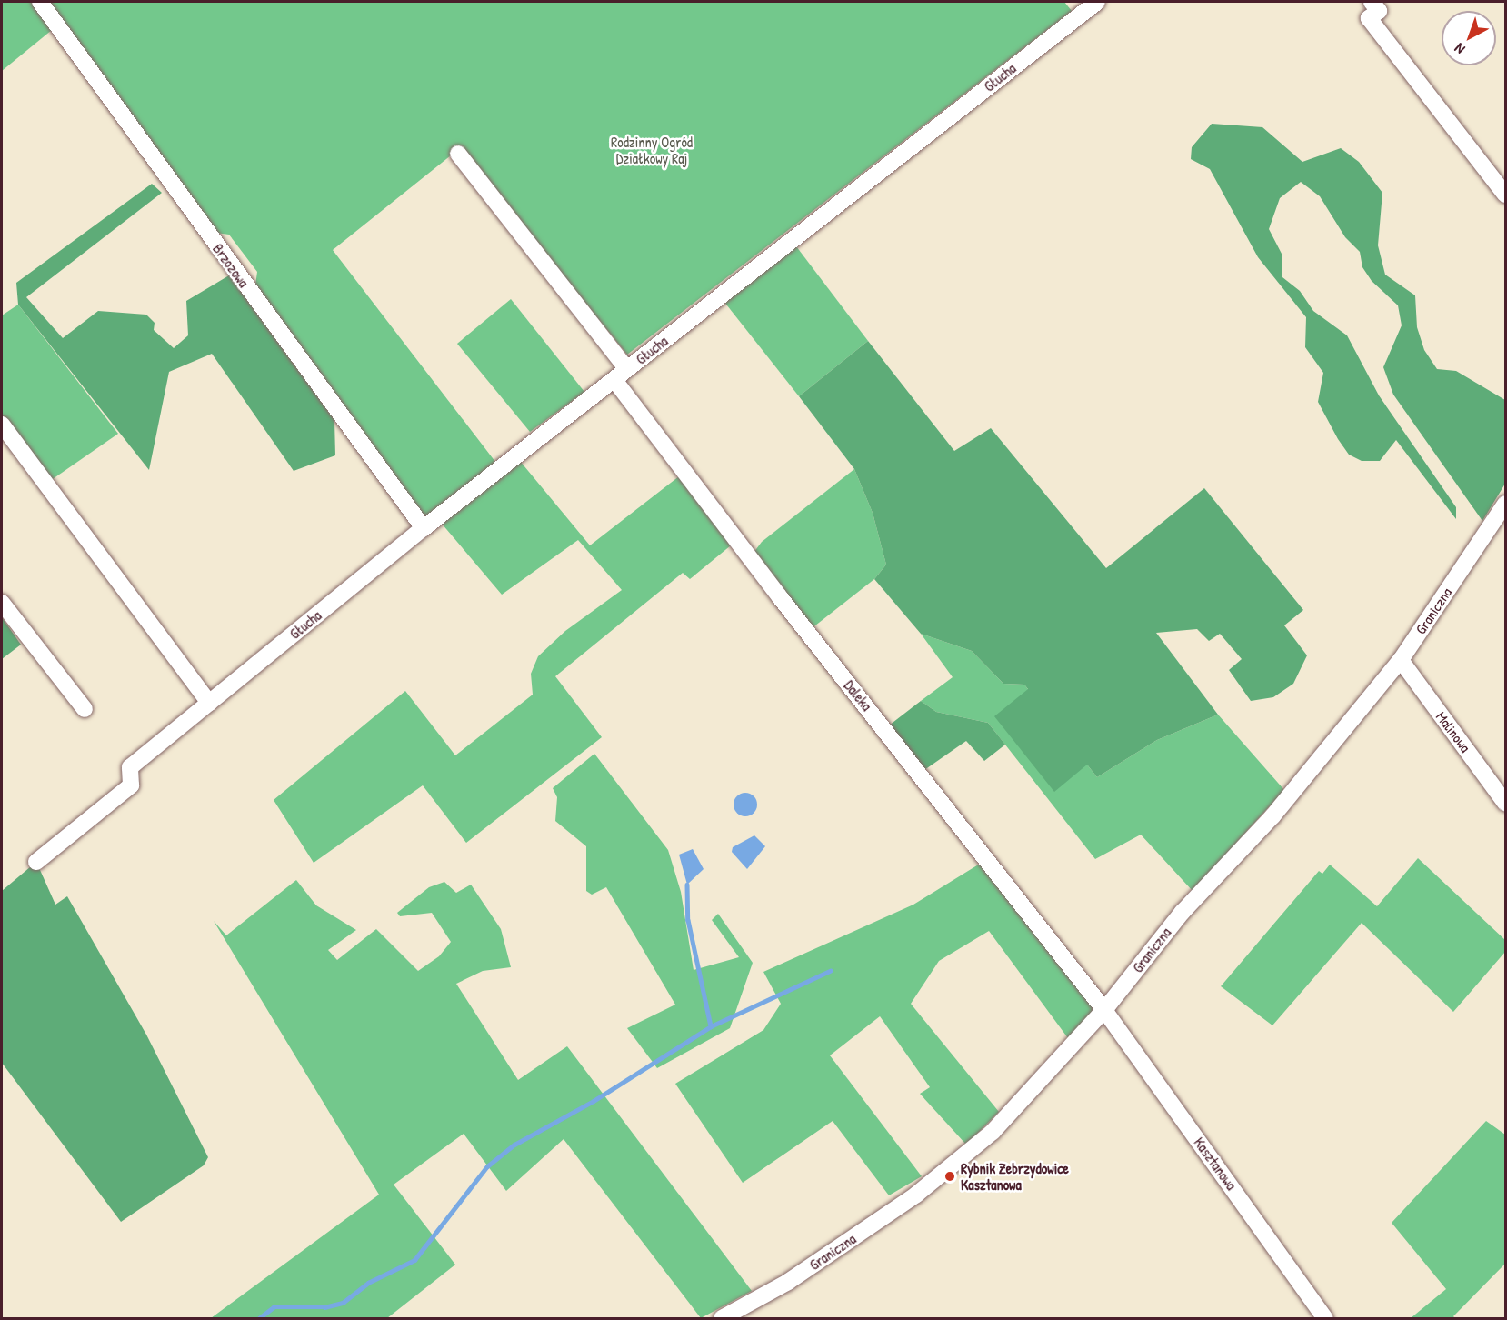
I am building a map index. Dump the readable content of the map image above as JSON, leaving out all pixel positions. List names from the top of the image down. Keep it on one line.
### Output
{"streets":{"street":["Głucha","Brzozowa","Graniczna","Daleka","Malinowa","Kasztanowa"]},"crossings":[["Głucha","Brzozowa"],["Głucha","Daleka"],["Graniczna","Daleka"],["Graniczna","Malinowa"],["Graniczna","Kasztanowa"],["Daleka","Kasztanowa"]],"parks":["Rodzinny Ogród Działkowy Raj"],"places":["Rybnik Zebrzydowice Kasztanowa"],"north":"bottom left"}
